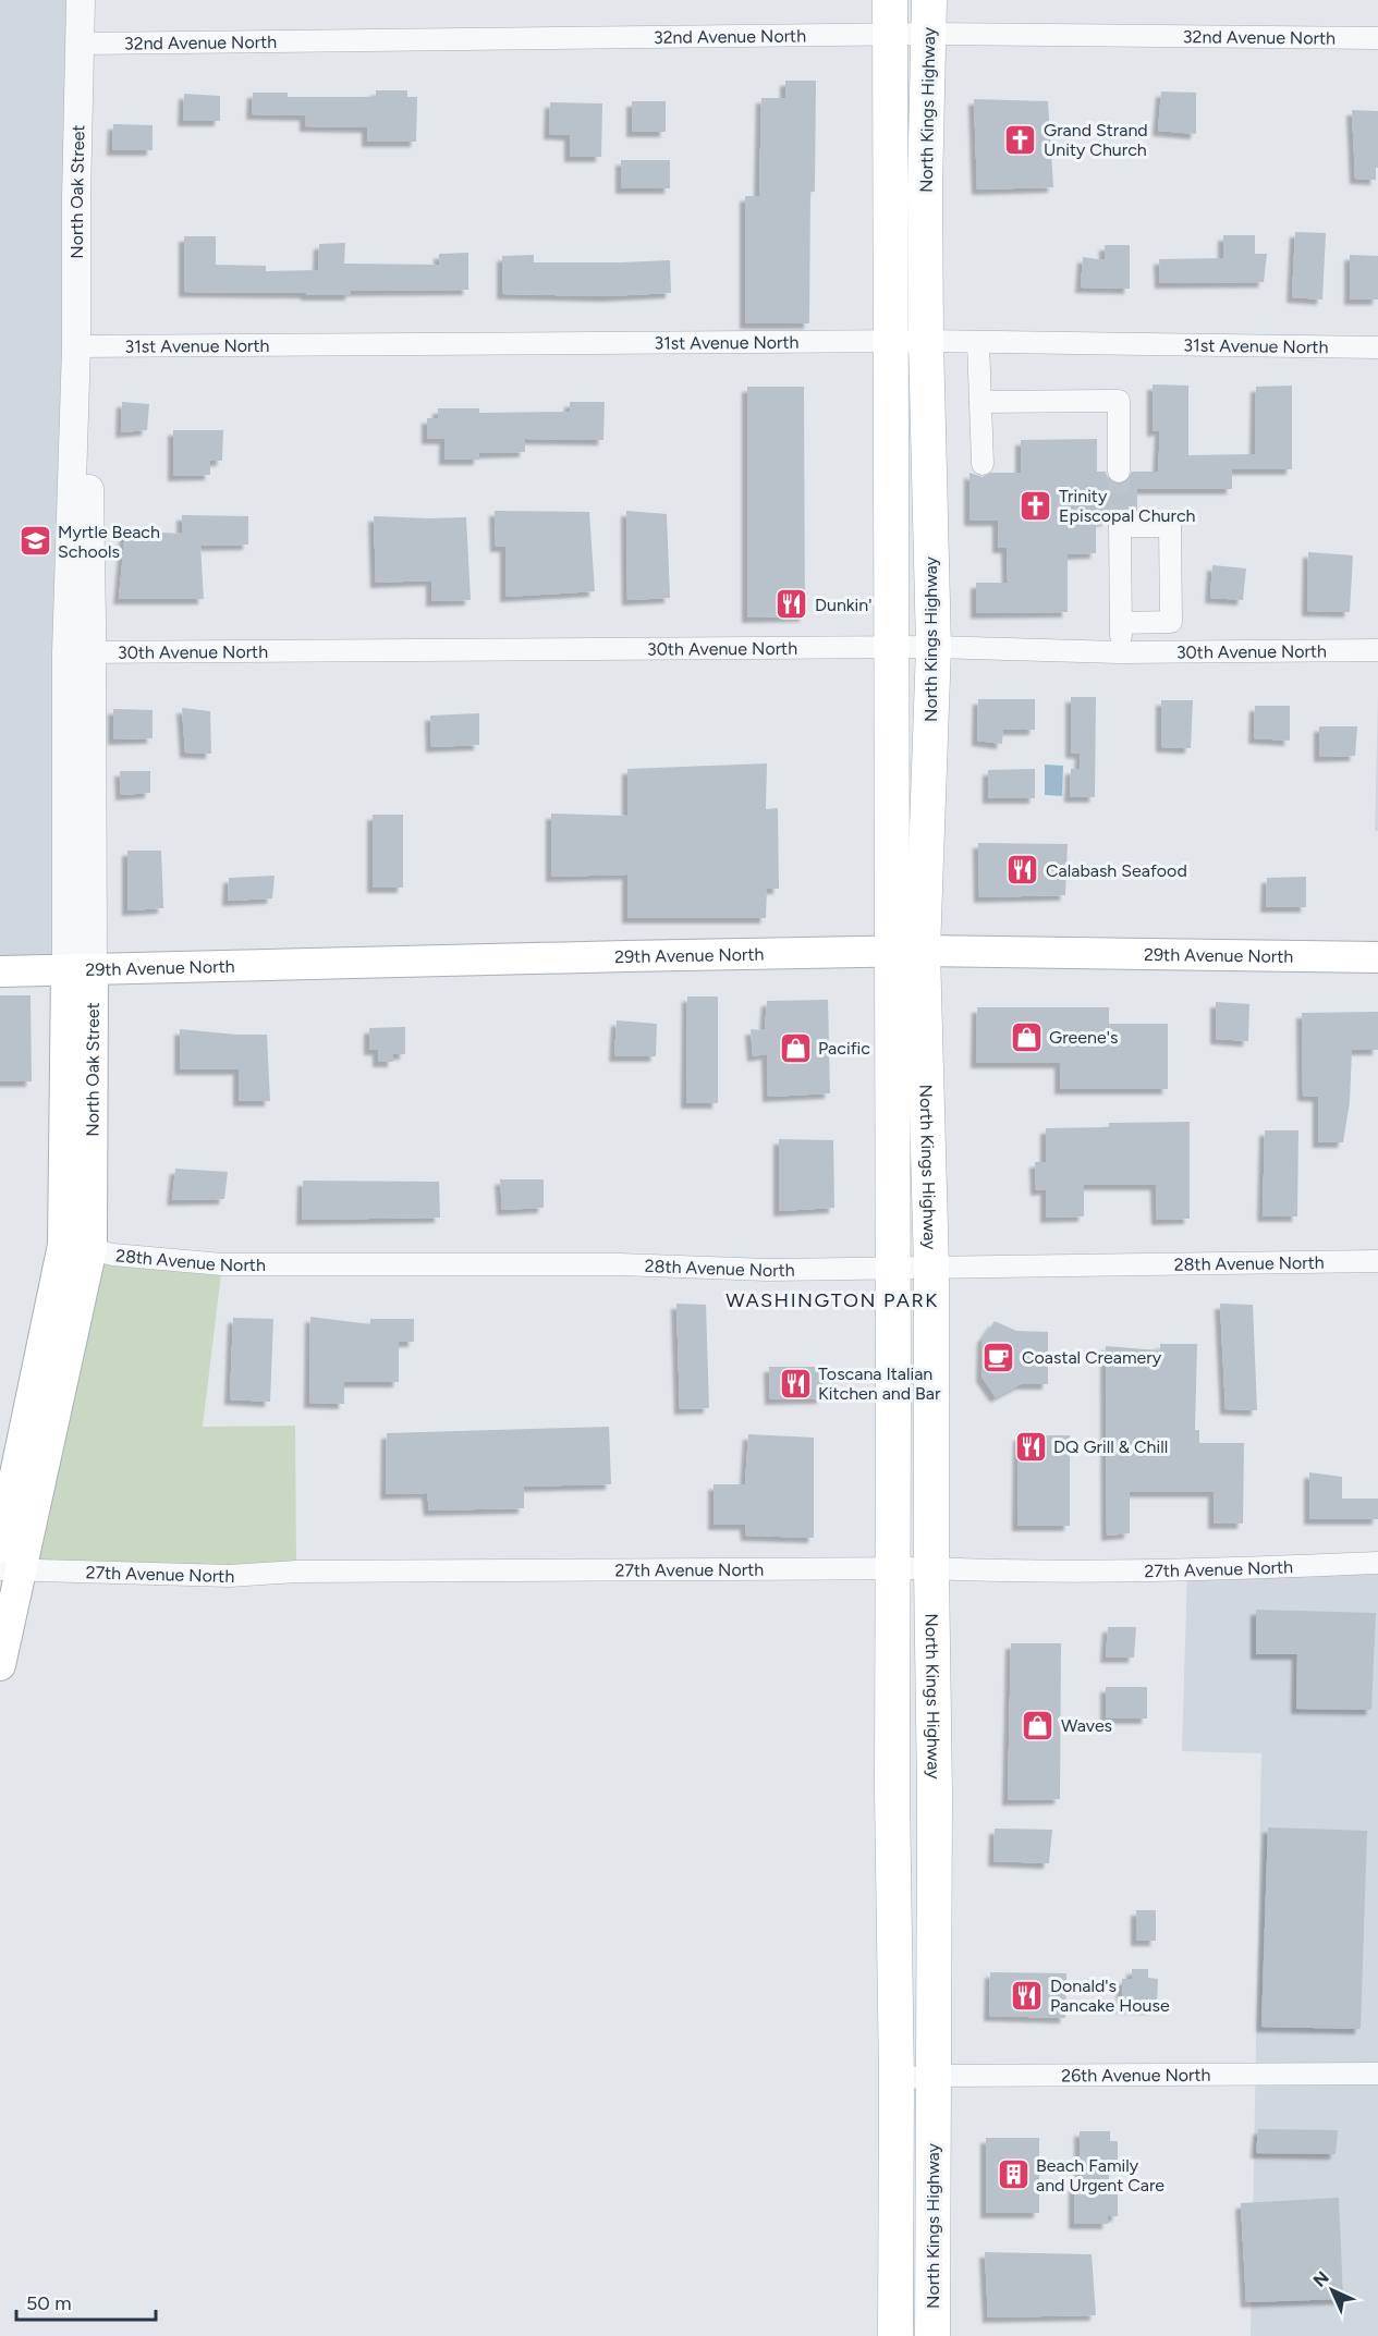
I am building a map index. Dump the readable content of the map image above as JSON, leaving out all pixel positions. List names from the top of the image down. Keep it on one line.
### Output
{"streets":{"main road":["North Kings Highway","North Oak Street","29th Avenue North"],"street":["32nd Avenue North","31st Avenue North","30th Avenue North","28th Avenue North","27th Avenue North","26th Avenue North"]},"crossings":[["32nd Avenue North","North Kings Highway"],["32nd Avenue North","North Oak Street"],["North Kings Highway","31st Avenue North"],["North Kings Highway","30th Avenue North"],["North Kings Highway","29th Avenue North"],["North Kings Highway","28th Avenue North"],["North Kings Highway","27th Avenue North"],["North Kings Highway","26th Avenue North"],["North Oak Street","31st Avenue North"],["North Oak Street","30th Avenue North"],["North Oak Street","29th Avenue North"],["North Oak Street","28th Avenue North"],["North Oak Street","27th Avenue North"]],"districts":["WASHINGTON PARK"],"places":{"church":["Grand Strand Unity Church","Trinity Episcopal Church"],"school or university":["Myrtle Beach Schools"],"restaurant":["Dunkin'","Calabash Seafood","Toscana Italian Kitchen and Bar","DQ Grill & Chill","Donald's Pancake House"],"shop":["Greene's","Pacific","Waves"],"cafe":["Coastal Creamery"],"building":["Beach Family and Urgent Care"]},"scale_bar":"50 m","north":"top left"}
